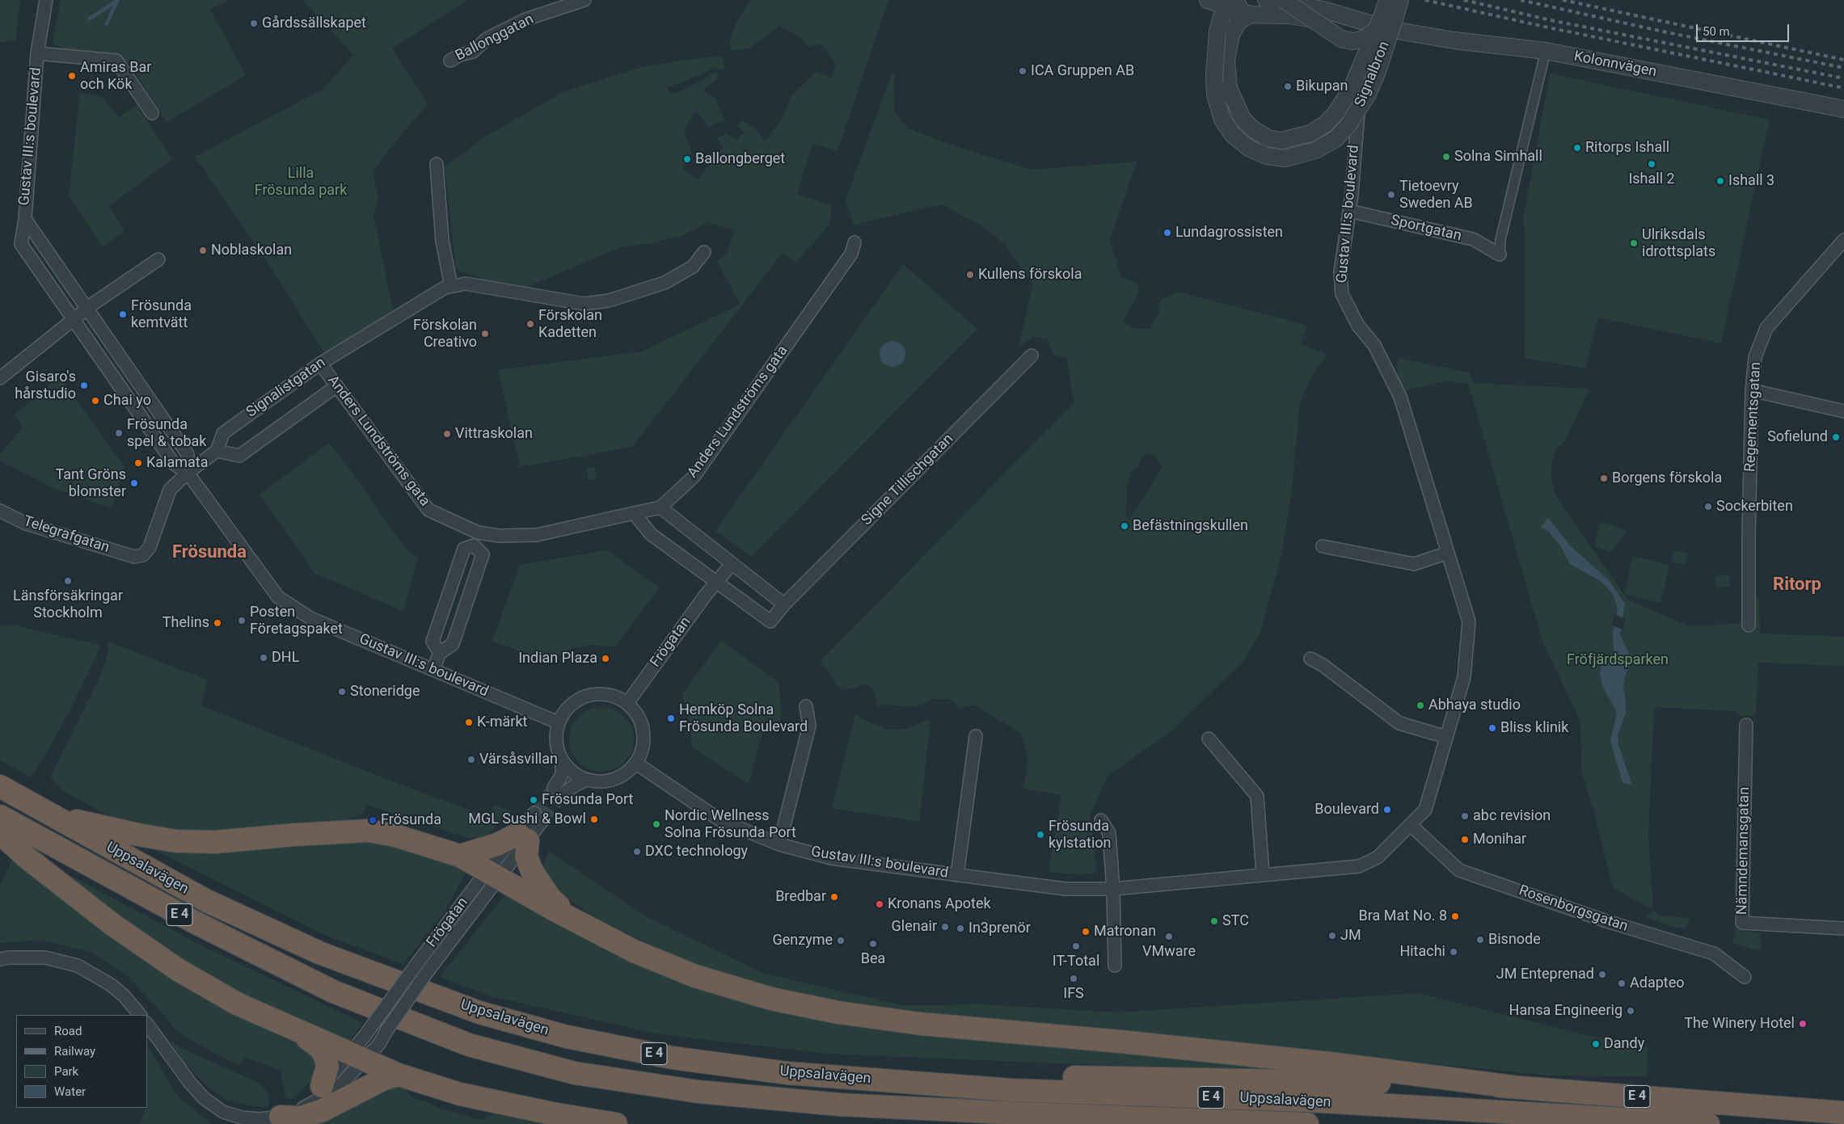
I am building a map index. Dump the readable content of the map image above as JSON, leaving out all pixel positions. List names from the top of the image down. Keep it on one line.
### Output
{"streets":{"highway":["Uppsalavägen","E 4"],"street":["Ballonggatan","Kolonnvägen","Signalbron","Gustav III:s boulevard","Sportgatan","Signalistgatan","Anders Lundströms gata","Regementsgatan","Signe Tillischgatan","Telegrafgatan","Frögatan","Nämndemansgatan","Rosenborgsgatan"]},"crossings":[["Kolonnvägen","Signalbron"],["Kolonnvägen","Gustav III:s boulevard"],["Signalbron","Gustav III:s boulevard"],["Gustav III:s boulevard","Sportgatan"],["Gustav III:s boulevard","Telegrafgatan"],["Gustav III:s boulevard","Frögatan"],["Gustav III:s boulevard","Rosenborgsgatan"],["Signalistgatan","Anders Lundströms gata"],["Anders Lundströms gata","Signe Tillischgatan"],["Signe Tillischgatan","Frögatan"],["Uppsalavägen","E 4"]],"districts":["Frösunda","Ritorp"],"parks":["Lilla Frösunda park","Fröfjärdsparken"],"places":["Gårdssällskapet","ICA Gruppen AB","Amiras Bar och Kök","Bikupan","Ritorps Ishall","Solna Simhall","Ballongberget","Ishall 2","Ishall 3","Tietoevry Sweden AB","Lundagrossisten","Ulriksdals idrottsplats","Noblaskolan","Kullens förskola","Frösunda kemtvätt","Förskolan Kadetten","Förskolan Creativo","Gisaro's hårstudio","Chai yo","Frösunda spel & tobak","Vittraskolan","Sofielund","Kalamata","Borgens förskola","Tant Gröns blomster","Sockerbiten","Befästningskullen","Länsförsäkringar Stockholm","Posten Företagspaket","Thelins","DHL","Indian Plaza","Stoneridge","Abhaya studio","Hemköp Solna Frösunda Boulevard","K-märkt","Bliss klinik","Värsåsvillan","Frösunda Port","Boulevard","abc revision","MGL Sushi & Bowl","Frösunda","Nordic Wellness Solna Frösunda Port","Frösunda kylstation","Monihar","DXC technology","Bredbar","Kronans Apotek","Bra Mat No. 8","STC","Glenair","In3prenör","Matronan","JM","VMware","Bisnode","Genzyme","Bea","IT-Total","Hitachi","JM Enteprenad","IFS","Adapteo","Hansa Engineerig","The Winery Hotel","Dandy"],"legend":["Road","Railway","Park","Water"],"scale_bar":"50 m"}
